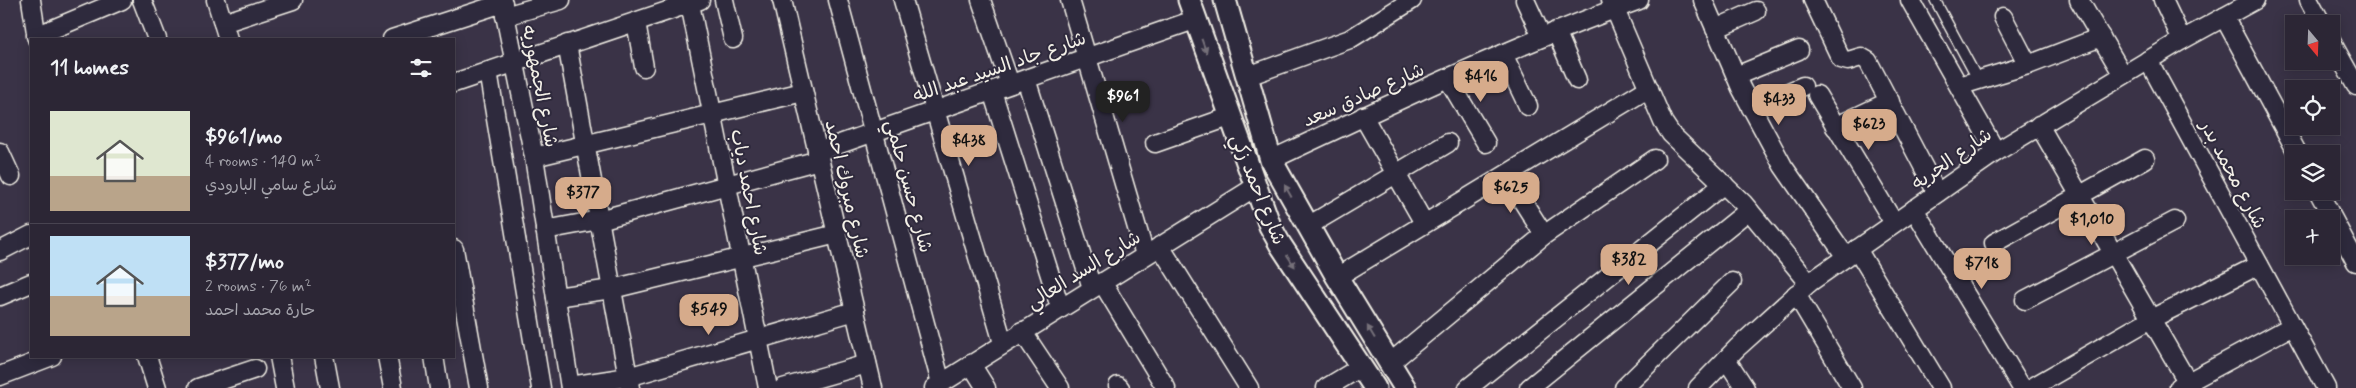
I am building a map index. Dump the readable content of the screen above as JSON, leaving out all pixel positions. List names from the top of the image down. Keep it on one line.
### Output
{"streets":{"street":["شارع جاد السيد عبد الله","شارع الجمهوريه","شارع صادق سعد","شارع الحريه","شارع محمد بدر","شارع حسن حلمي","شارع مبروك احمد","شارع احمد زكي","شارع احمد دياب","شارع السد العالي"]},"crossings":[["شارع جاد السيد عبد الله","شارع الجمهوريه"],["شارع جاد السيد عبد الله","شارع حسن حلمي"],["شارع جاد السيد عبد الله","شارع مبروك احمد"],["شارع جاد السيد عبد الله","شارع احمد زكي"],["شارع جاد السيد عبد الله","شارع احمد دياب"],["شارع صادق سعد","شارع احمد زكي"],["شارع الحريه","شارع محمد بدر"],["شارع حسن حلمي","شارع السد العالي"],["شارع احمد زكي","شارع السد العالي"]],"north":"bottom","page":{"map_buttons":"+","heading":"11 homes","price":["$416","$961","$433","$623","$438","$625","$377","$1,010","$382","$718","$549"],"list":[{"name":"$961/mo","note":"4 rooms · 140 m² · شارع سامي البارودي"},{"name":"$377/mo","note":"2 rooms · 76 m² · حارة محمد احمد"}]}}
